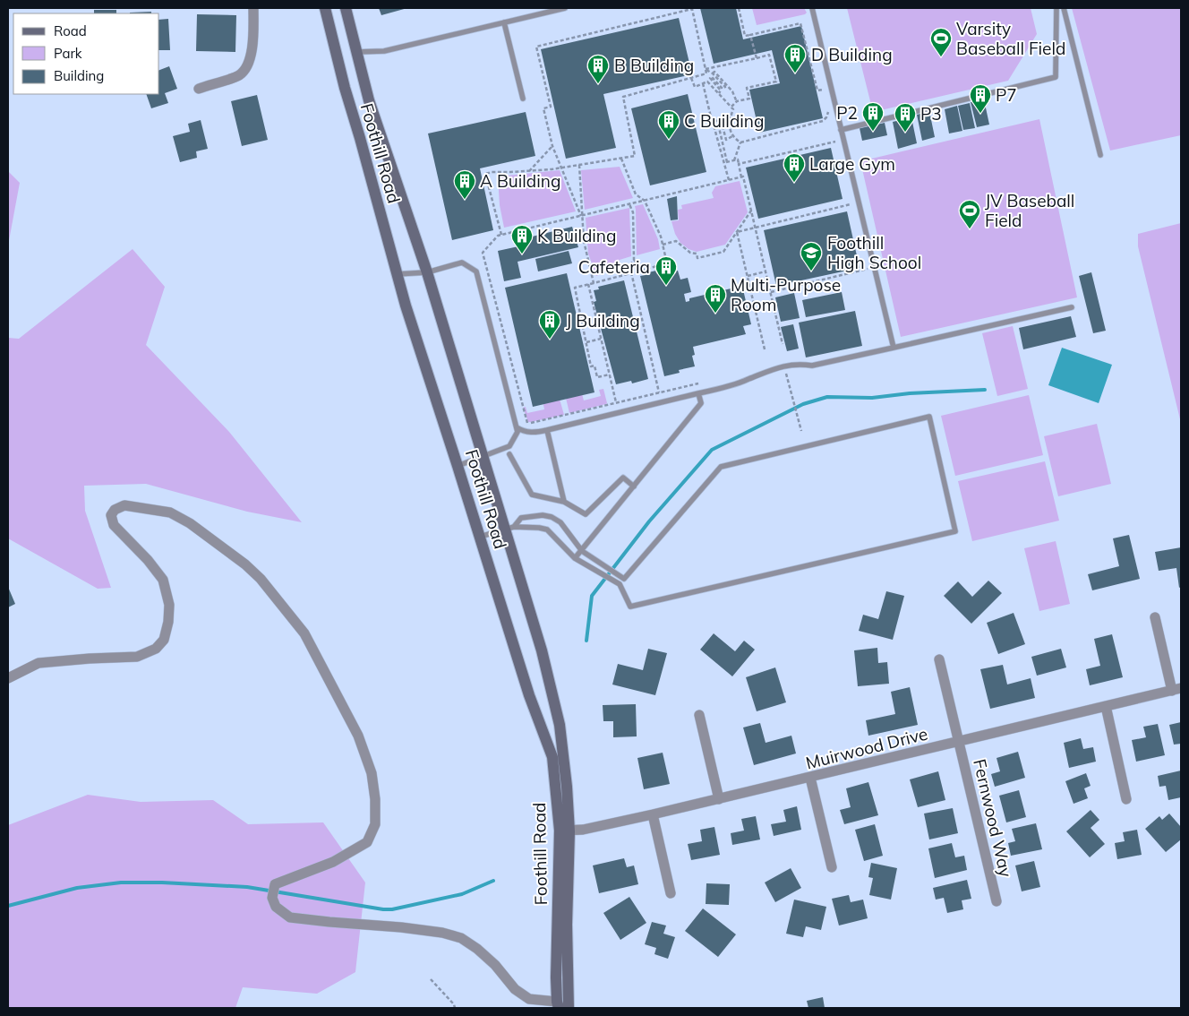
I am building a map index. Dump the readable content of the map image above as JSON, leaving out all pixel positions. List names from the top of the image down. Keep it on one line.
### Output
{"streets":{"main road":["Foothill Road"],"street":["Muirwood Drive","Fernwood Way"]},"crossings":[["Foothill Road","Muirwood Drive"],["Muirwood Drive","Fernwood Way"]],"places":{"sports":["Varsity Baseball Field","JV Baseball Field"],"building":["D Building","B Building","P7","P2","P3","C Building","Large Gym","A Building","K Building","Cafeteria","Multi-Purpose Room","J Building"],"school or university":["Foothill High School"]},"legend":["Road","Park","Building"]}
